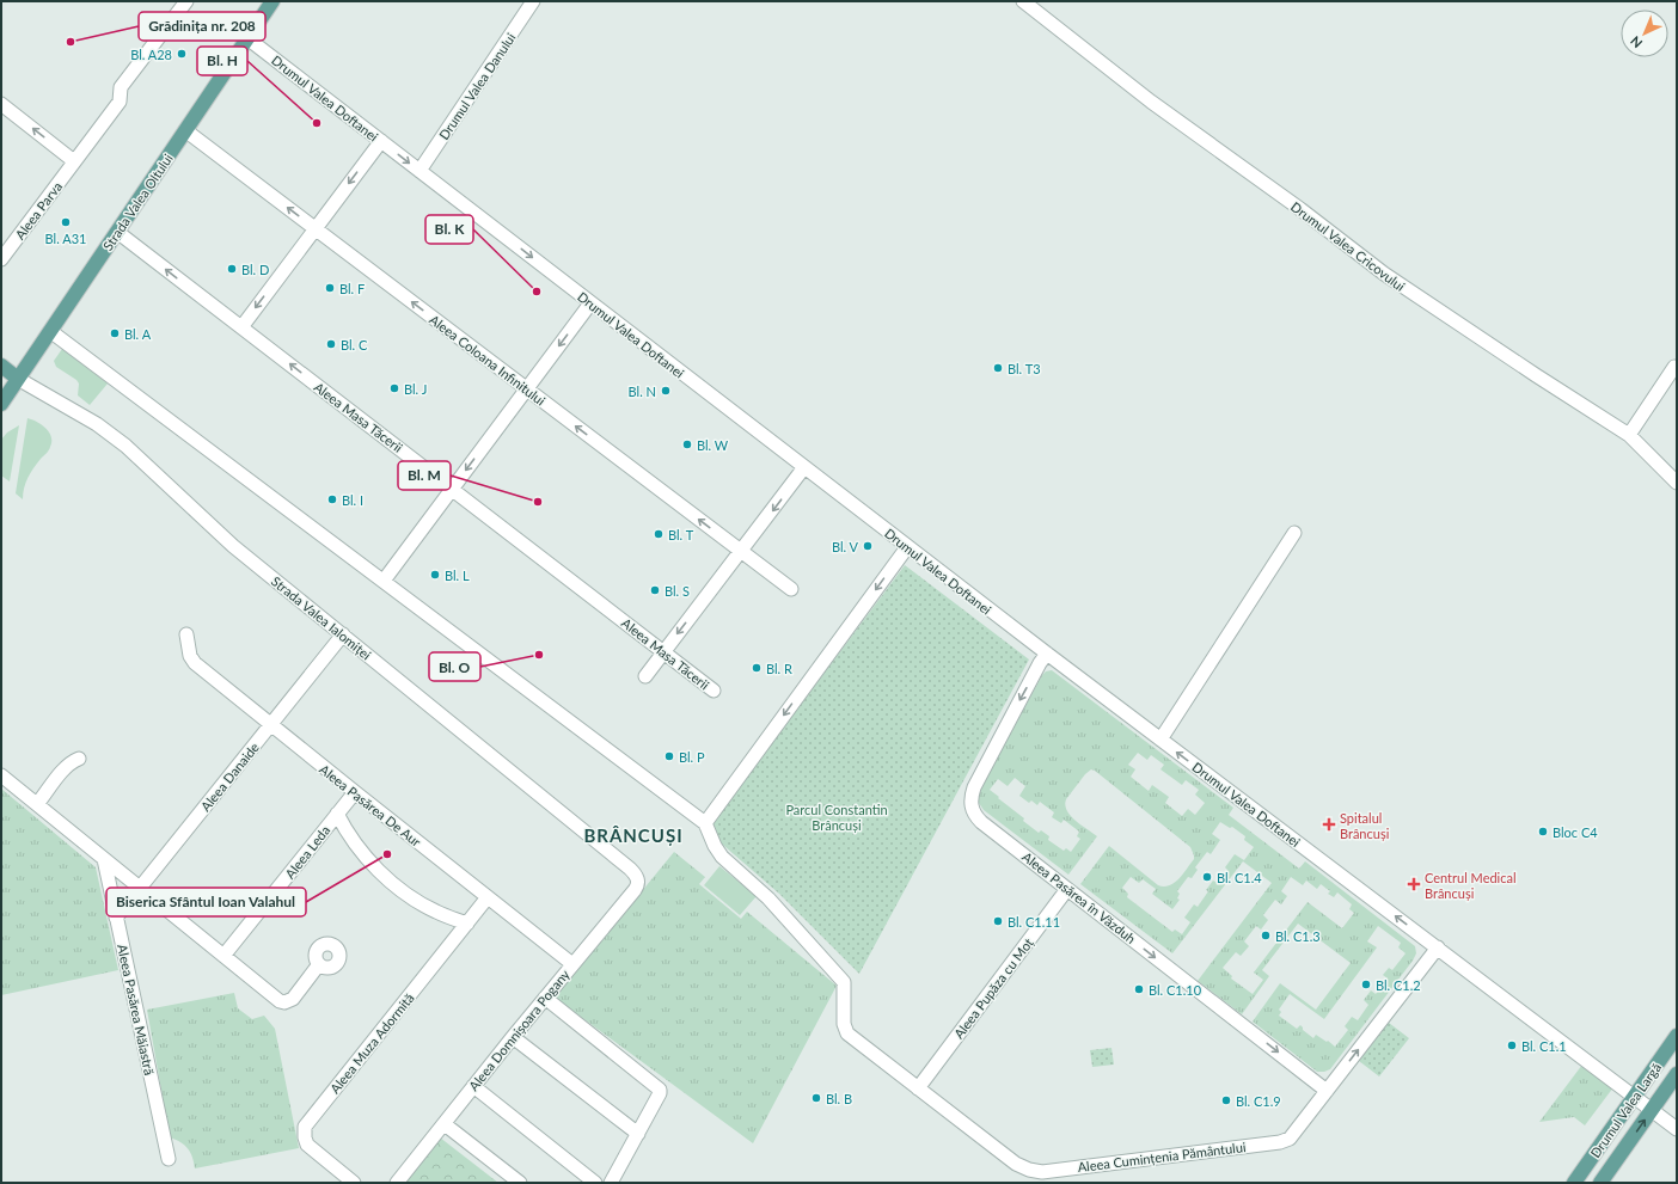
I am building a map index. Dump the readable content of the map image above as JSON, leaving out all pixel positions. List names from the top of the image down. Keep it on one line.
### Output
{"streets":{"main road":["Strada Valea Oltului","Strada Valea Ialomiței","Drumul Valea Largă"],"street":["Drumul Valea Danului","Drumul Valea Doftanei","Aleea Parva","Drumul Valea Cricovului","Aleea Coloana Infinitului","Aleea Masa Tăcerii","Aleea Danaide","Aleea Pasărea De Aur","Aleea Leda","Aleea Pasărea în Văzduh","Aleea Pupăza cu Moț","Aleea Pasărea Măiastră","Aleea Domnișoara Pogany","Aleea Muza Adormită","Aleea Cumințenia Pământului"]},"crossings":[["Drumul Valea Danului","Drumul Valea Doftanei"],["Drumul Valea Doftanei","Strada Valea Oltului"],["Drumul Valea Doftanei","Aleea Pasărea în Văzduh"],["Drumul Valea Doftanei","Drumul Valea Largă"],["Drumul Valea Doftanei","Aleea Cumințenia Pământului"],["Strada Valea Oltului","Aleea Coloana Infinitului"],["Strada Valea Oltului","Aleea Masa Tăcerii"],["Strada Valea Oltului","Strada Valea Ialomiței"],["Strada Valea Ialomiței","Aleea Danaide"],["Strada Valea Ialomiței","Aleea Domnișoara Pogany"],["Aleea Danaide","Aleea Pasărea De Aur"],["Aleea Danaide","Aleea Pasărea Măiastră"],["Aleea Pasărea De Aur","Aleea Leda"],["Aleea Pasărea De Aur","Aleea Domnișoara Pogany"],["Aleea Pasărea De Aur","Aleea Muza Adormită"],["Aleea Pasărea în Văzduh","Aleea Pupăza cu Moț"],["Aleea Pasărea în Văzduh","Aleea Cumințenia Pământului"],["Aleea Pupăza cu Moț","Aleea Cumințenia Pământului"]],"one_way":["Aleea Coloana Infinitului","Aleea Pasărea în Văzduh"],"districts":["BRÂNCUȘI"],"parks":["Parcul Constantin Brâncuși"],"places":{"other":["Grădinița nr. 208","Bl. A28","Bl. H","Bl. A31","Bl. D","Bl. F","Bl. K","Bl. A","Bl. C","Bl. T3","Bl. J","Bl. N","Bl. W","Bl. I","Bl. M","Bl. T","Bl. V","Bl. L","Bl. S","Bl. O","Bl. R","Bl. P","Bloc C4","Biserica Sfântul Ioan Valahul","Bl. C1.4","Bl. C1.11","Bl. C1.3","Bl. C1.2","Bl. C1.10","Bl. C1.1","Bl. B","Bl. C1.9"],"health":["Spitalul Brâncuși","Centrul Medical Brâncuși"]},"north":"bottom left"}
